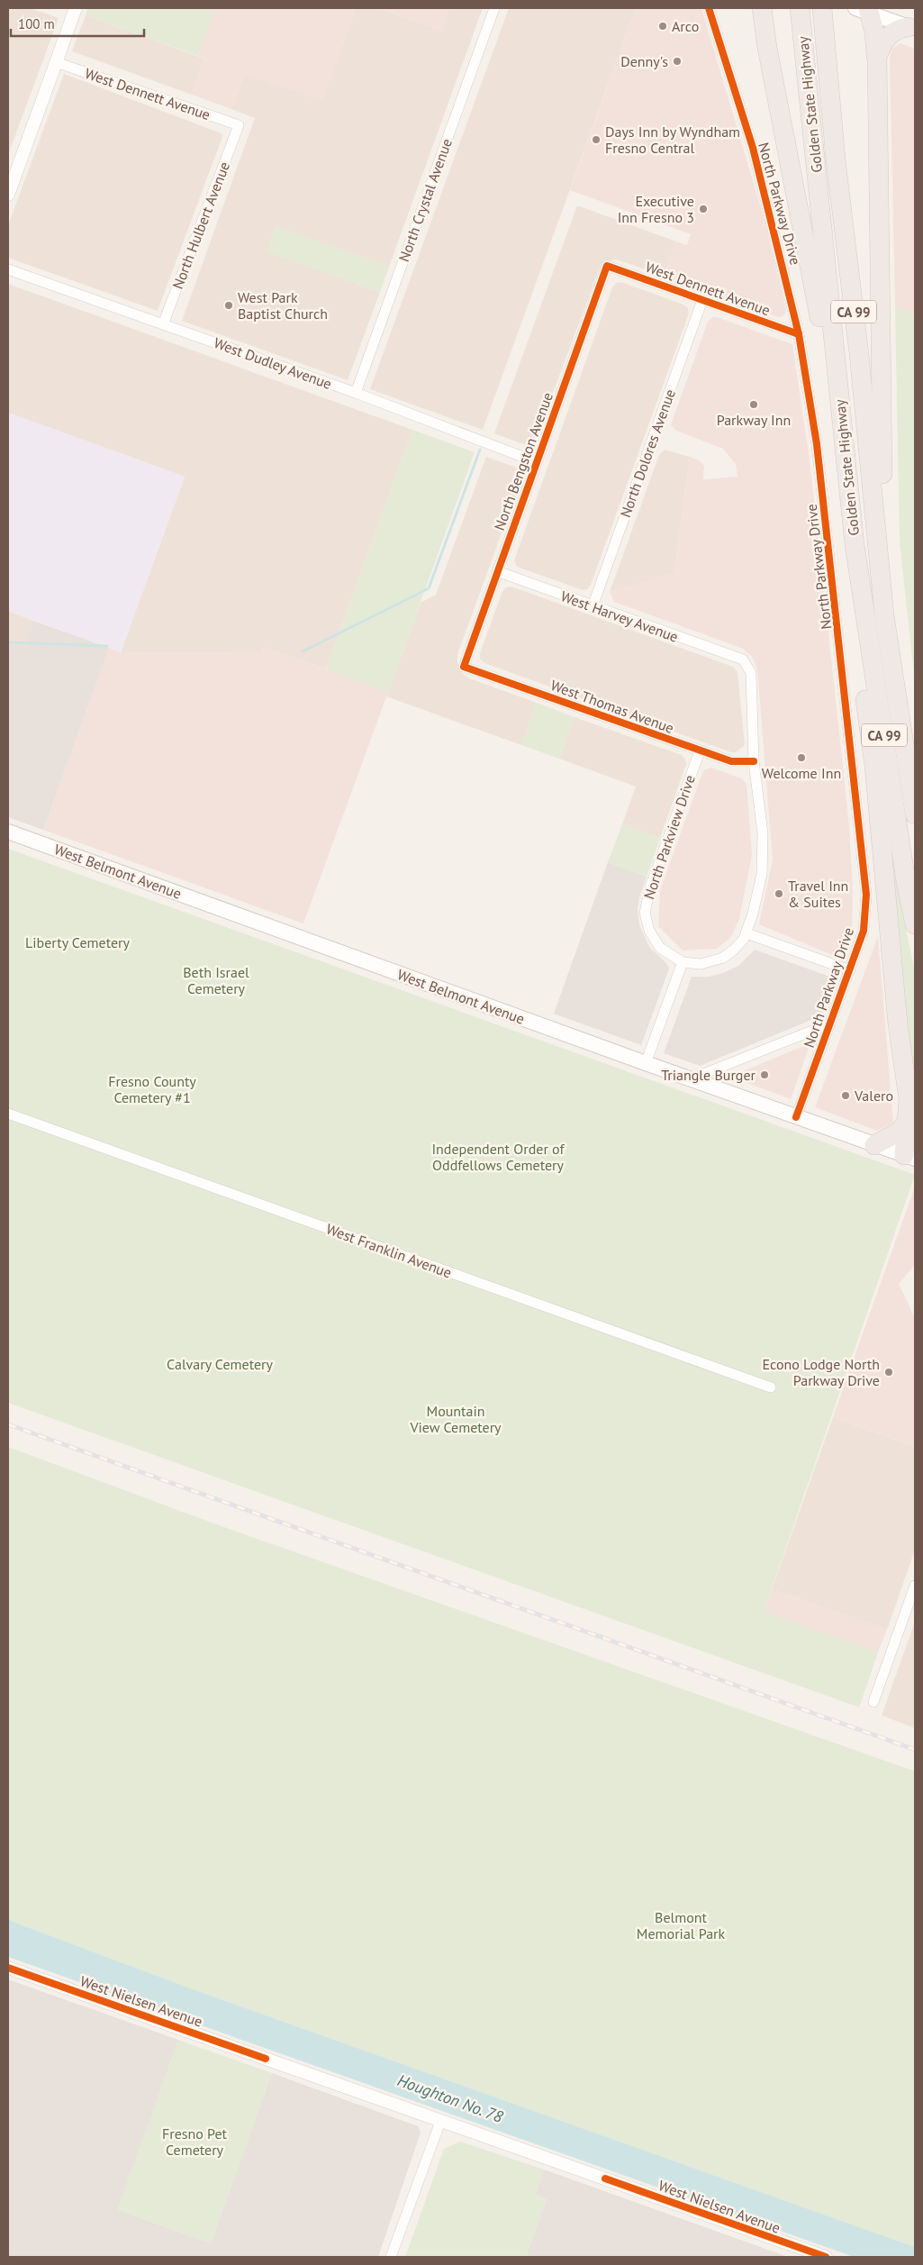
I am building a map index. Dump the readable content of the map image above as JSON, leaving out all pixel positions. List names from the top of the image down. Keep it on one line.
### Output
{"streets":{"highway":["Golden State Highway","CA 99"],"main road":["West Belmont Avenue"],"street":["West Dennett Avenue","North Crystal Avenue","North Parkway Drive","North Hulbert Avenue","West Dudley Avenue","North Dolores Avenue","North Bengston Avenue","West Harvey Avenue","West Thomas Avenue","North Parkview Drive","West Franklin Avenue","West Nielsen Avenue"]},"crossings":[["West Dennett Avenue","North Parkway Drive"],["West Dennett Avenue","North Hulbert Avenue"],["West Dennett Avenue","North Dolores Avenue"],["West Dennett Avenue","North Bengston Avenue"],["North Crystal Avenue","West Dudley Avenue"],["North Parkway Drive","West Belmont Avenue"],["North Hulbert Avenue","West Dudley Avenue"],["West Dudley Avenue","North Bengston Avenue"],["North Dolores Avenue","West Harvey Avenue"],["North Bengston Avenue","West Harvey Avenue"],["North Bengston Avenue","West Thomas Avenue"],["West Harvey Avenue","West Thomas Avenue"],["West Thomas Avenue","North Parkview Drive"]],"water":["Houghton No. 78"],"parks":["Liberty Cemetery","Beth Israel Cemetery","Fresno County Cemetery #1","Independent Order of Oddfellows Cemetery","Calvary Cemetery","Mountain View Cemetery","Belmont Memorial Park","Fresno Pet Cemetery"],"places":["Arco","Denny's","Days Inn by Wyndham Fresno Central","Executive Inn Fresno 3","West Park Baptist Church","Parkway Inn","Welcome Inn","Travel Inn & Suites","Triangle Burger","Valero","Econo Lodge North Parkway Drive"],"scale_bar":"100 m"}
